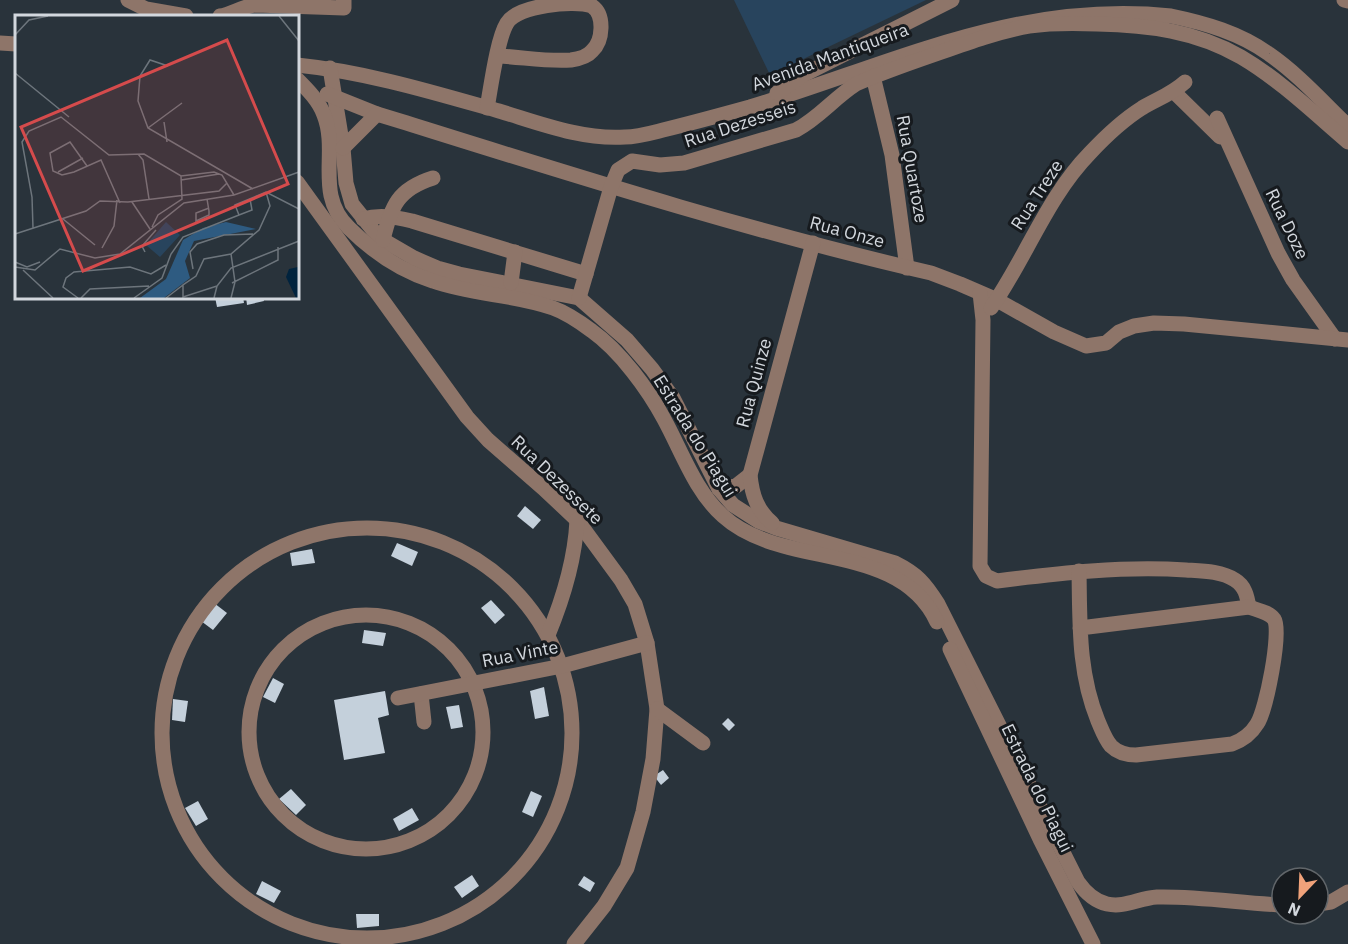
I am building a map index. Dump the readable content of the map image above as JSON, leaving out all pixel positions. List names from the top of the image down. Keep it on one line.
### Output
{"streets":{"street":["Avenida Mantiqueira","Rua Dezesseis","Rua Quartoze","Rua Treze","Rua Doze","Rua Onze","Rua Quinze","Estrada do Piagui","Rua Dezessete","Rua Vinte"]},"crossings":[["Rua Dezesseis","Rua Quartoze"],["Rua Dezesseis","Rua Onze"],["Rua Quartoze","Rua Onze"],["Rua Treze","Rua Doze"],["Rua Treze","Rua Onze"],["Rua Doze","Rua Onze"],["Rua Onze","Rua Quinze"],["Rua Onze","Estrada do Piagui"],["Rua Dezessete","Rua Vinte"]],"north":"bottom left"}
